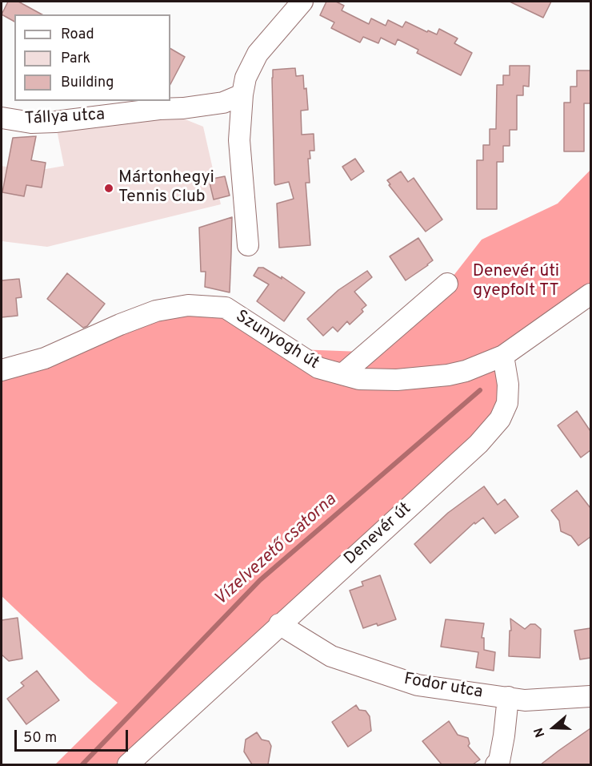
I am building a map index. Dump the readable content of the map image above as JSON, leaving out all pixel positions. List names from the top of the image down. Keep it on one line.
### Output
{"streets":{"street":["Tállya utca","Szunyogh út","Denevér út","Fodor utca"]},"crossings":[["Szunyogh út","Denevér út"],["Denevér út","Fodor utca"]],"water":["Vízelvezető csatorna"],"parks":["Denevér úti gyepfolt TT"],"places":["Mártonhegyi Tennis Club"],"legend":["Road","Park","Building"],"scale_bar":"50 m","north":"left"}
